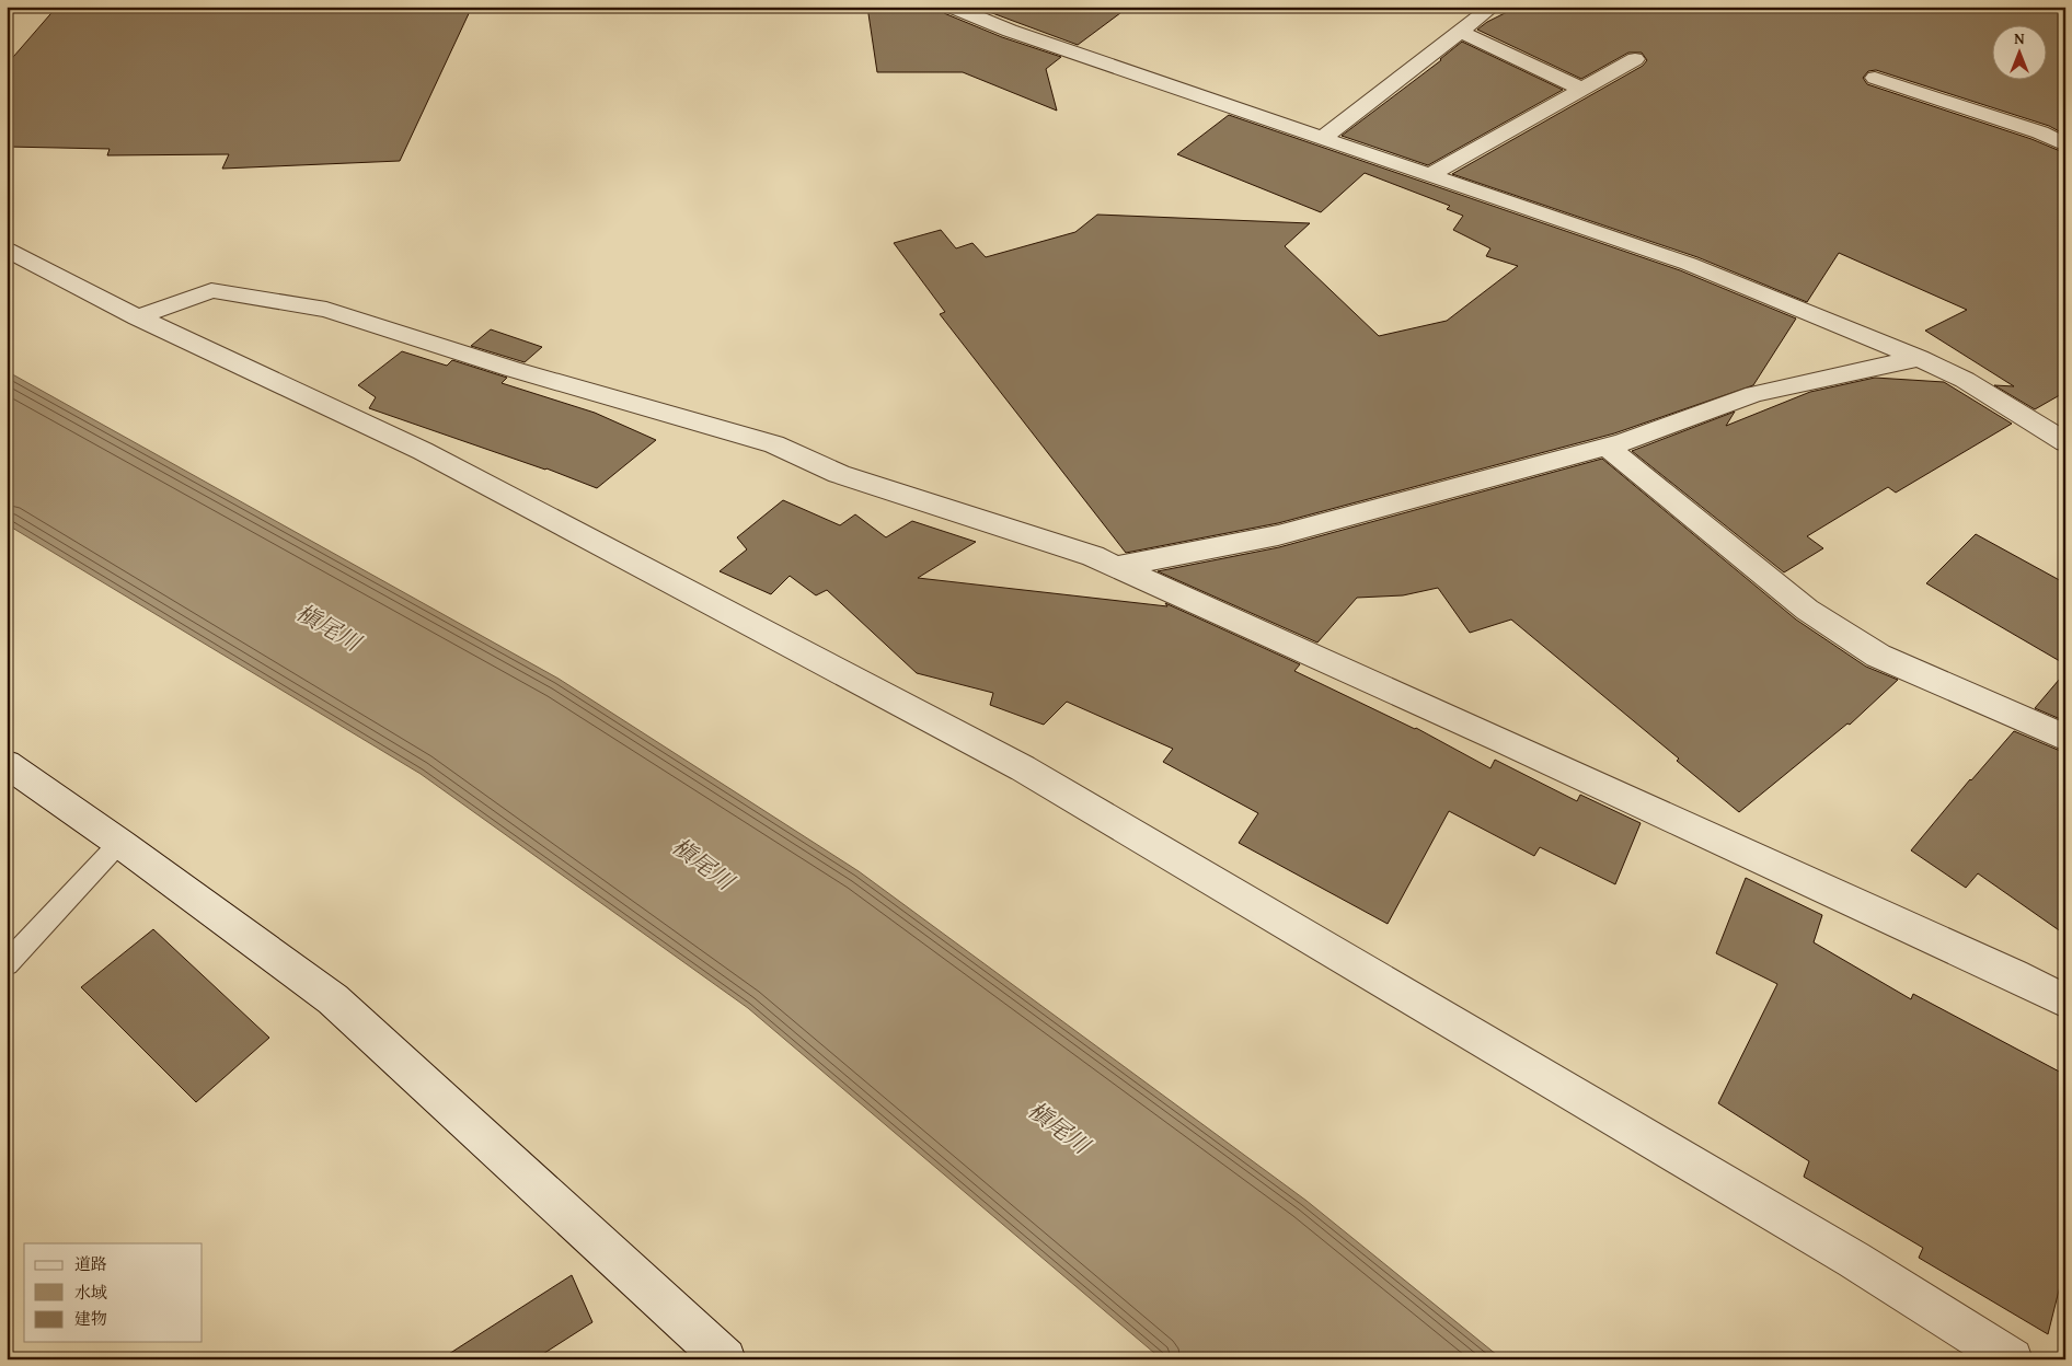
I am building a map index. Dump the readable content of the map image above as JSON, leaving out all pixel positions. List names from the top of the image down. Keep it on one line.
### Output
{"water":["槇尾川"],"legend":["道路","水域","建物"],"north":"top"}
